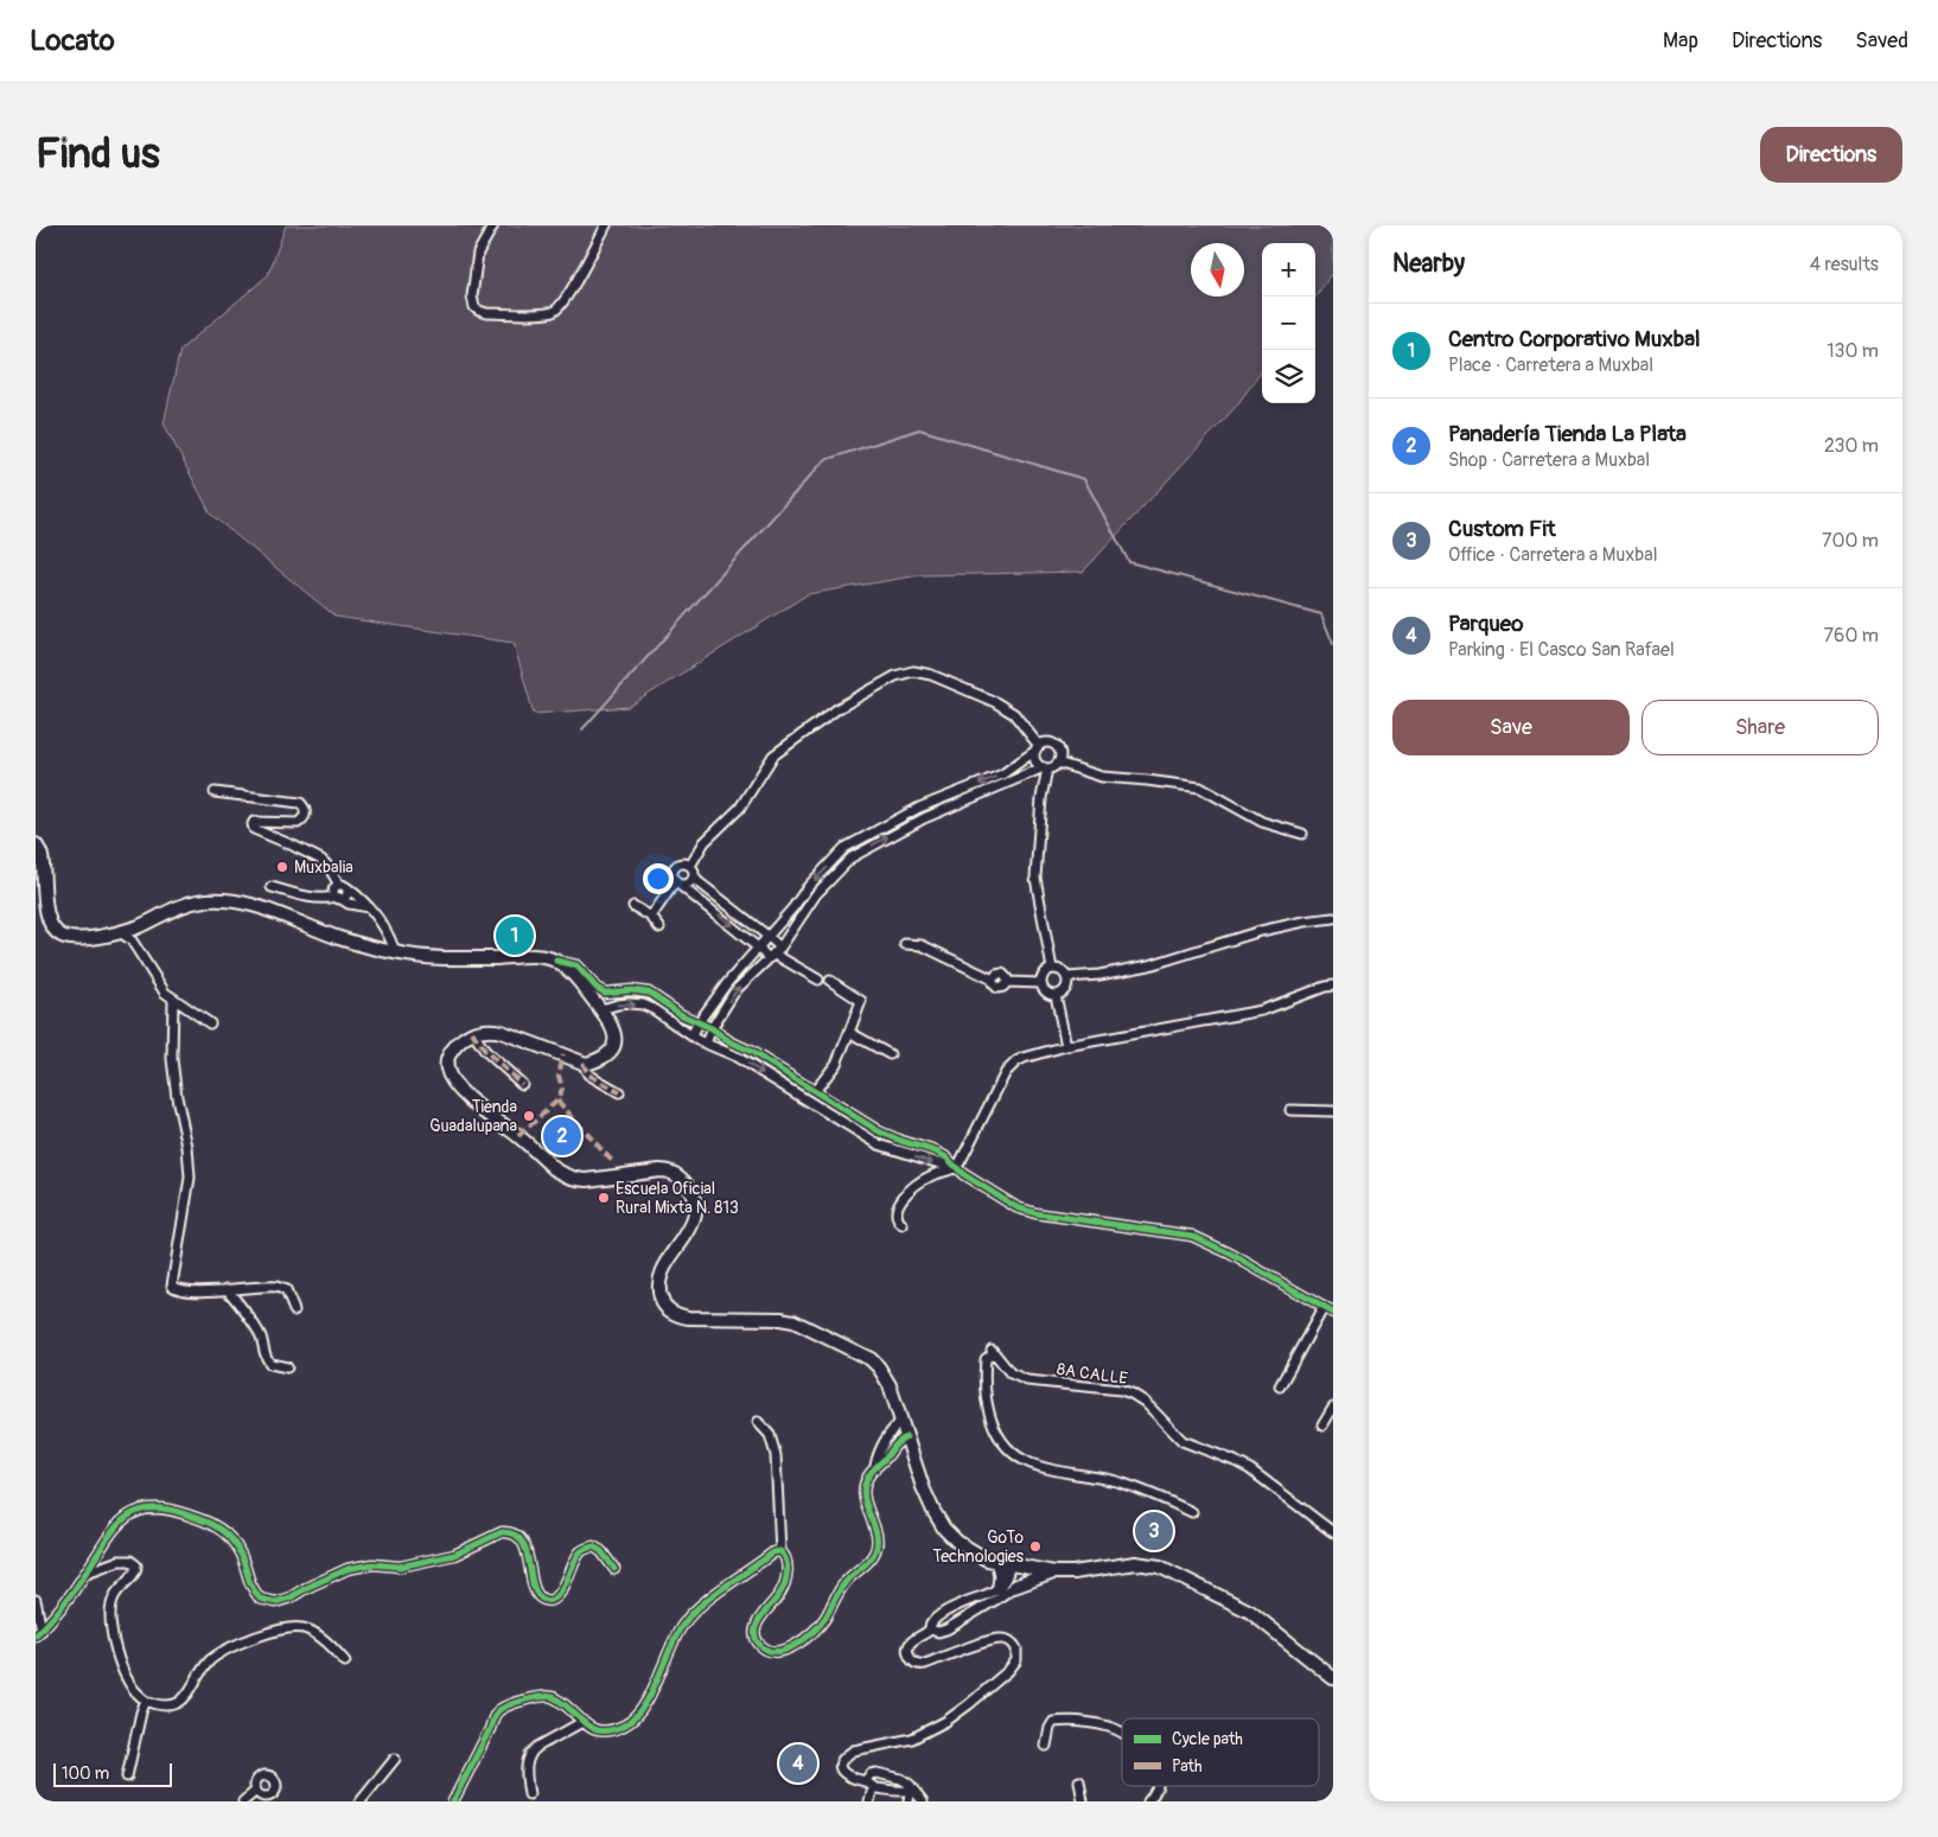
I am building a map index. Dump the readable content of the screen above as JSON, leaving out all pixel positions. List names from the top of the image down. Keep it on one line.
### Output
{"streets":{"street":["8A CALLE"]},"places":["Muxbalia","Tienda Guadalupana","Escuela Oficial Rural Mixta N. 813","GoTo Technologies"],"legend":["Cycle path","Path"],"scale_bar":"100 m","north":"bottom","page":{"header":"Locato","nav":["Map","Directions","Saved"],"buttons":["Directions",["Save","Share"]],"title":"Find us","heading":["Nearby","4 results"],"map_buttons":["+","−"],"list":[{"mark":"1","name":"Centro Corporativo Muxbal","note":"Place · Carretera a Muxbal","value":"130 m"},{"mark":"2","name":"Panadería Tienda La Plata","note":"Shop · Carretera a Muxbal","value":"230 m"},{"mark":"3","name":"Custom Fit","note":"Office · Carretera a Muxbal","value":"700 m"},{"mark":"4","name":"Parqueo","note":"Parking · El Casco San Rafael","value":"760 m"}],"pins":["1","2","3","4"],"scale":"100 m"}}
